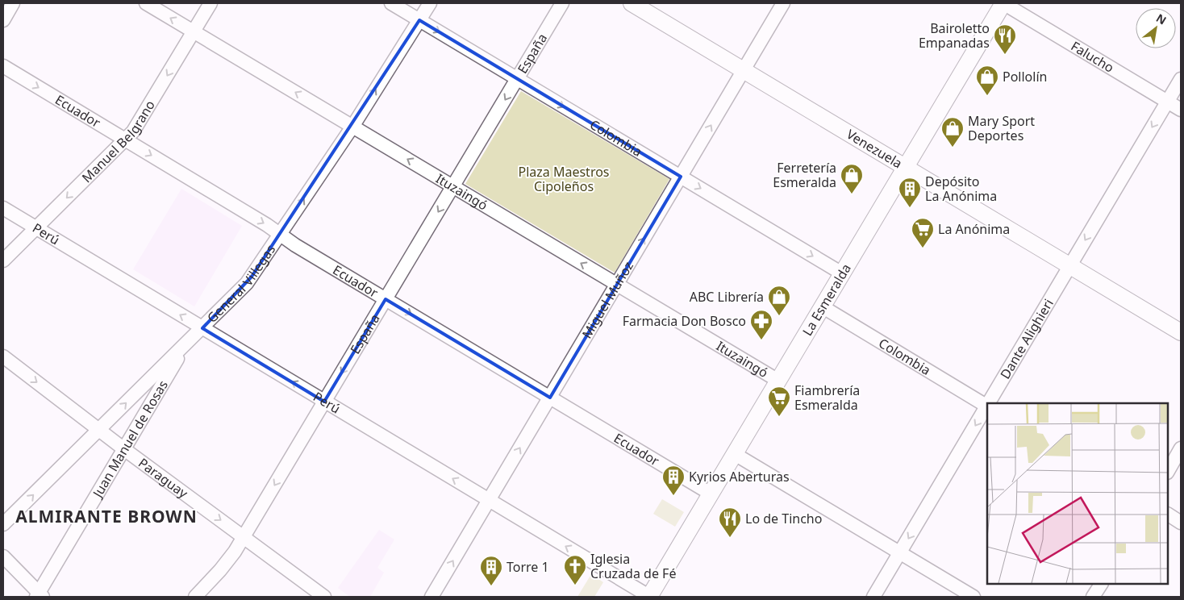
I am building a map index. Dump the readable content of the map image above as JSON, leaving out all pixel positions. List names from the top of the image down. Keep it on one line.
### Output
{"streets":{"main road":["Venezuela","La Esmeralda"],"street":["España","Falucho","Ecuador","Colombia","Manuel Belgrano","Ituzaingó","Perú","General Villegas","Miguel Muñoz","Dante Alighieri","Juan Manuel de Rosas","Paraguay"]},"crossings":[["España","Ecuador"],["España","Colombia"],["España","Ituzaingó"],["España","Perú"],["España","Paraguay"],["Falucho","La Esmeralda"],["Falucho","Dante Alighieri"],["Ecuador","Manuel Belgrano"],["Ecuador","General Villegas"],["Ecuador","Miguel Muñoz"],["Ecuador","La Esmeralda"],["Colombia","General Villegas"],["Colombia","Miguel Muñoz"],["Colombia","La Esmeralda"],["Colombia","Dante Alighieri"],["Manuel Belgrano","Ituzaingó"],["Manuel Belgrano","Perú"],["Venezuela","Miguel Muñoz"],["Venezuela","La Esmeralda"],["Venezuela","Dante Alighieri"],["Ituzaingó","General Villegas"],["Ituzaingó","Miguel Muñoz"],["Ituzaingó","La Esmeralda"],["Perú","General Villegas"],["Perú","Miguel Muñoz"],["Perú","La Esmeralda"],["General Villegas","Juan Manuel de Rosas"],["General Villegas","Paraguay"],["Juan Manuel de Rosas","Paraguay"]],"one_way":["España","Ecuador","Colombia","Manuel Belgrano","Ituzaingó","Perú","General Villegas","Miguel Muñoz","Dante Alighieri","Paraguay"],"districts":["ALMIRANTE BROWN"],"parks":["Plaza Maestros Cipoleños"],"places":{"restaurant":["Bairoletto Empanadas","Lo de Tincho"],"shop":["Pollolín","Mary Sport Deportes","Ferretería Esmeralda","ABC Librería"],"building":["Depósito La Anónima","Kyrios Aberturas","Torre 1"],"supermarket":["La Anónima","Fiambrería Esmeralda"],"pharmacy":["Farmacia Don Bosco"],"church":["Iglesia Cruzada de Fé"]},"north":"top right"}
